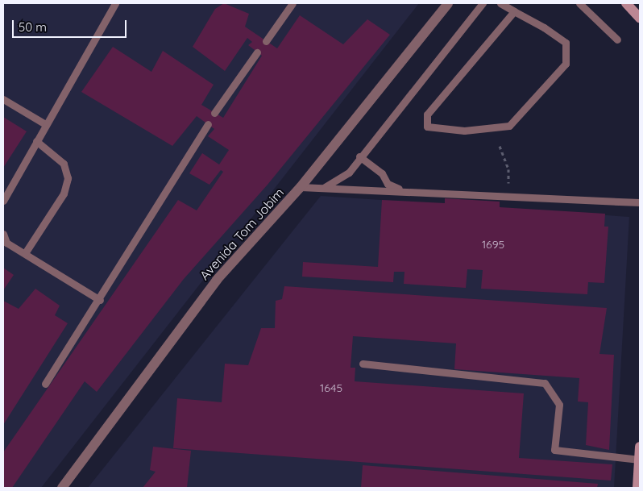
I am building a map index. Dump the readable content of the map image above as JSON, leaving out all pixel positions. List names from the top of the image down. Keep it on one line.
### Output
{"streets":{"street":["Avenida Tom Jobim"]},"house_numbers":["1695","1645"],"scale_bar":"50 m"}
